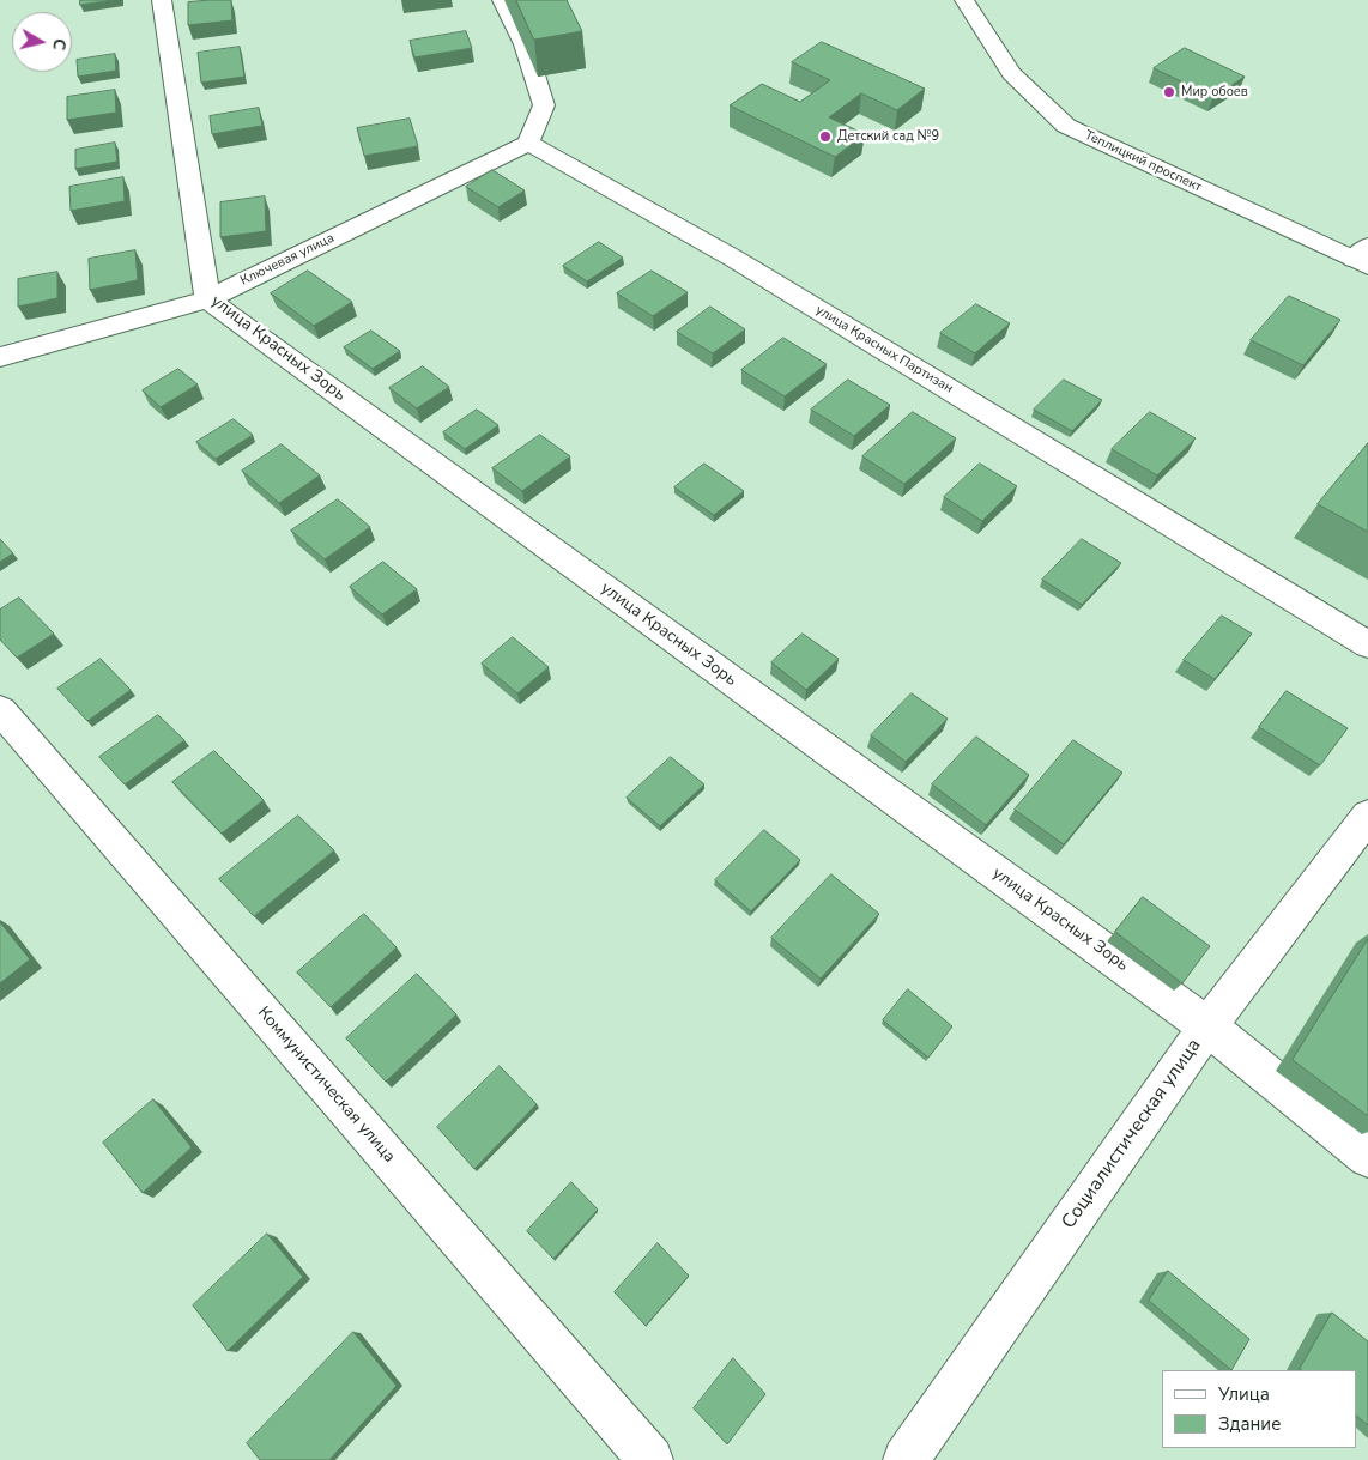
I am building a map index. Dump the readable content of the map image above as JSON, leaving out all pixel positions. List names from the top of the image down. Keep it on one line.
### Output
{"streets":{"street":["Теплицкий проспект","Ключевая улица","улица Красных Зорь","улица Красных Партизан","Коммунистическая улица","Социалистическая улица"]},"crossings":[["Ключевая улица","улица Красных Зорь"],["Ключевая улица","улица Красных Партизан"],["улица Красных Зорь","Социалистическая улица"]],"places":["Мир обоев","Детский сад №9"],"legend":["Улица","Здание"],"north":"right"}
